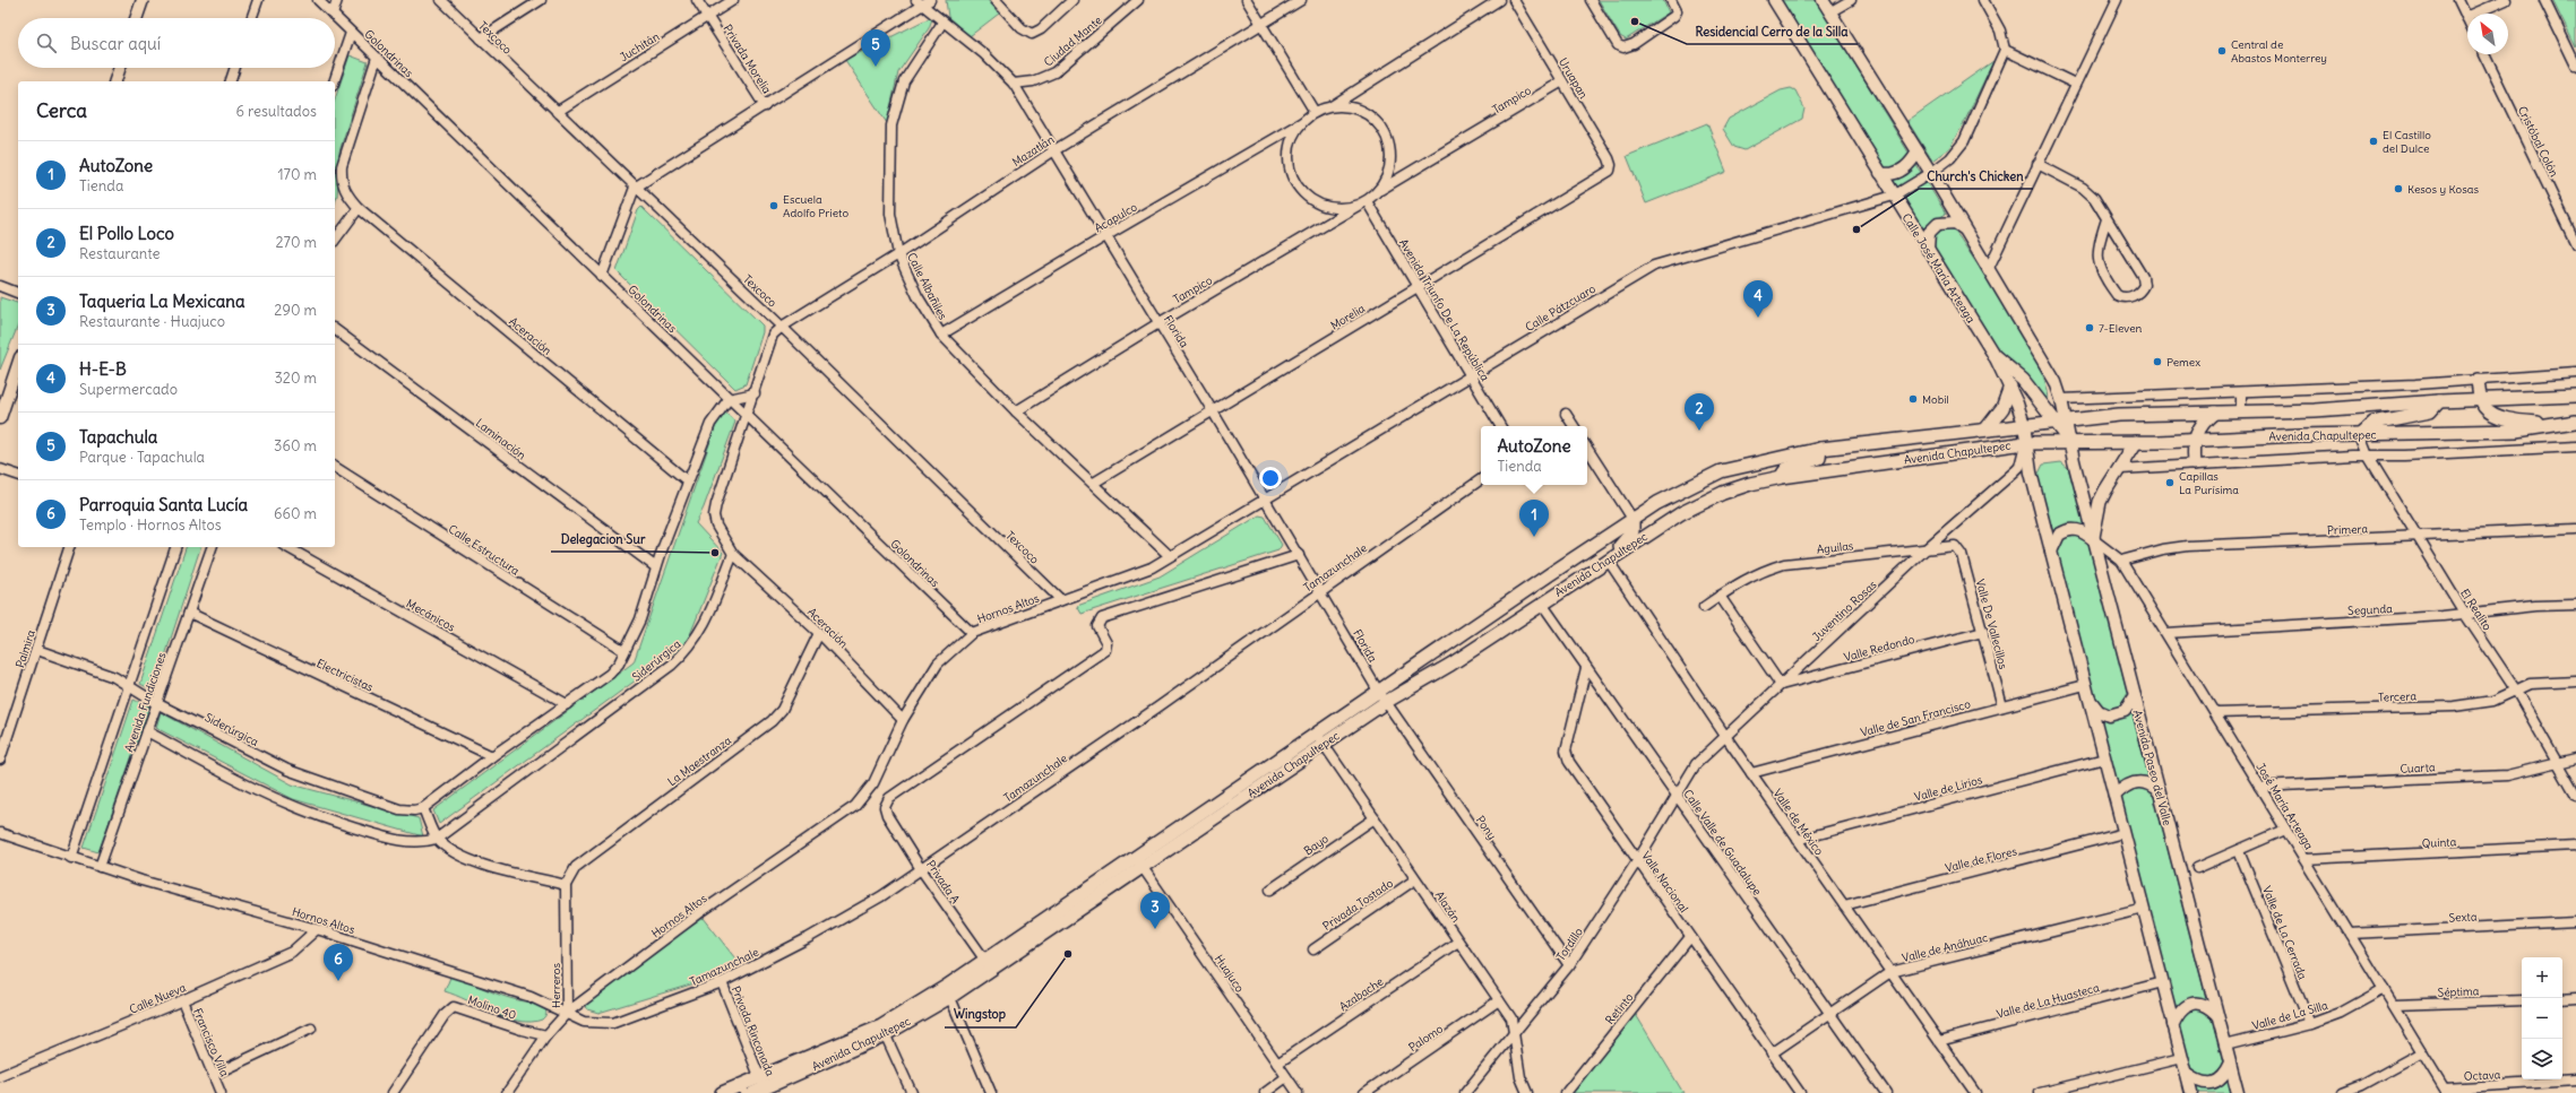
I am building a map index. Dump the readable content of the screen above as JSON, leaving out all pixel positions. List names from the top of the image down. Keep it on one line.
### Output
{"streets":{"main road":["Avenida Chapultepec"],"street":["Texcoco","Ciudad Mante","Juchitán","Golondrinas","Privada Morelia","Uruapan","Tampico","Cristóbal Colón","Mazatlán","Acapulco","Calle José María Arteaga","Calle Albañiles","Calle Pátzcuaro","Avenida Triunfo De La República","Morelia","Florida","Aceración","Laminación","Primera","Aguilas","Calle Estructura","Tamazunchale","Hornos Altos","Segunda","El Realito","Juventino Rosas","Mecánicos","Valle De Vallecillos","Valle Redondo","Palmira","Siderúrgica","Electricistas","Tercera","Avenida Fundiciones","Valle de San Francisco","La Maestranza","Avenida Paseo del Valle","Cuarta","Valle de Lirios","José María Arteaga","Valle de México","Pony","Calle Valle de Guadalupe","Quinta","Bayo","Valle de Flores","Privada A","Valle Nacional","Privada Tostado","Alazán","Sexta","Valle de La Cerrada","Tordillo","Valle de Anáhuac","Huajuco","Herreros","Séptima","Azabache","Calle Nueva","Valle de La Huasteca","Molino 40","Retinto","Valle de La Silla","Privada Rinconada","Palomo","Francisco Villa","Octava"]},"crossings":[["Texcoco","Juchitán"],["Texcoco","Mazatlán"],["Texcoco","Hornos Altos"],["Ciudad Mante","Florida"],["Juchitán","Privada Morelia"],["Golondrinas","Hornos Altos"],["Golondrinas","Siderúrgica"],["Uruapan","Tampico"],["Uruapan","Morelia"],["Tampico","Acapulco"],["Tampico","Calle Albañiles"],["Tampico","Avenida Triunfo De La República"],["Tampico","Florida"],["Mazatlán","Calle Albañiles"],["Mazatlán","Florida"],["Acapulco","Calle Albañiles"],["Acapulco","Avenida Triunfo De La República"],["Acapulco","Florida"],["Calle José María Arteaga","Calle Pátzcuaro"],["Calle José María Arteaga","Avenida Chapultepec"],["Calle José María Arteaga","Juventino Rosas"],["Calle Albañiles","Morelia"],["Calle Albañiles","Florida"],["Calle Albañiles","Hornos Altos"],["Calle Pátzcuaro","Avenida Triunfo De La República"],["Calle Pátzcuaro","Florida"],["Calle Pátzcuaro","Hornos Altos"],["Avenida Triunfo De La República","Morelia"],["Morelia","Florida"],["Florida","Avenida Chapultepec"],["Florida","Tamazunchale"],["Florida","Hornos Altos"],["Florida","Pony"],["Florida","Privada A"],["Aceración","Hornos Altos"],["Aceración","Siderúrgica"],["Aceración","La Maestranza"],["Avenida Chapultepec","El Realito"],["Avenida Chapultepec","Juventino Rosas"],["Avenida Chapultepec","Avenida Paseo del Valle"],["Avenida Chapultepec","Valle de México"],["Avenida Chapultepec","Pony"],["Avenida Chapultepec","Calle Valle de Guadalupe"],["Avenida Chapultepec","Privada A"],["Avenida Chapultepec","Alazán"],["Avenida Chapultepec","Huajuco"],["Avenida Chapultepec","Privada Rinconada"],["Laminación","Siderúrgica"],["Primera","El Realito"],["Primera","José María Arteaga"],["Aguilas","Juventino Rosas"],["Aguilas","Valle De Vallecillos"],["Calle Estructura","Siderúrgica"],["Tamazunchale","Hornos Altos"],["Tamazunchale","Privada A"],["Tamazunchale","Herreros"],["Tamazunchale","Privada Rinconada"],["Hornos Altos","Avenida Fundiciones"],["Hornos Altos","Herreros"],["Hornos Altos","Calle Nueva"],["Segunda","El Realito"],["Segunda","José María Arteaga"],["El Realito","Tercera"],["El Realito","Cuarta"],["Juventino Rosas","Valle Redondo"],["Juventino Rosas","Valle de México"],["Juventino Rosas","Calle Valle de Guadalupe"],["Juventino Rosas","Tordillo"],["Mecánicos","Siderúrgica"],["Valle De Vallecillos","Valle Redondo"],["Valle De Vallecillos","Valle de San Francisco"],["Palmira","Siderúrgica"],["Siderúrgica","Electricistas"],["Siderúrgica","Avenida Fundiciones"],["Electricistas","Avenida Fundiciones"],["Tercera","José María Arteaga"],["Valle de San Francisco","Valle de México"],["La Maestranza","Herreros"],["Avenida Paseo del Valle","José María Arteaga"],["Avenida Paseo del Valle","Valle de La Silla"],["Cuarta","José María Arteaga"],["Valle de Lirios","Valle de México"],["José María Arteaga","Quinta"],["José María Arteaga","Sexta"],["José María Arteaga","Séptima"],["José María Arteaga","Valle de La Silla"],["José María Arteaga","Octava"],["Valle de México","Valle de Flores"],["Valle de México","Valle de Anáhuac"],["Valle de México","Valle de La Huasteca"],["Pony","Tordillo"],["Calle Valle de Guadalupe","Valle Nacional"],["Calle Valle de Guadalupe","Tordillo"],["Calle Valle de Guadalupe","Valle de Anáhuac"],["Bayo","Alazán"],["Valle Nacional","Tordillo"],["Valle Nacional","Valle de Anáhuac"],["Valle Nacional","Retinto"],["Privada Tostado","Alazán"],["Alazán","Tordillo"],["Alazán","Azabache"],["Alazán","Palomo"],["Valle de La Cerrada","Valle de La Silla"],["Huajuco","Azabache"],["Herreros","Molino 40"],["Calle Nueva","Francisco Villa"]],"places":["Residencial Cerro de la Silla","Central de Abastos Monterrey","El Castillo del Dulce","Kesos y Kosas","Escuela Adolfo Prieto","Church's Chicken","7-Eleven","Pemex","Mobil","Capillas La Purísima","Delegacion Sur","Wingstop"],"north":"top left","page":{"search":"Buscar aquí","pins":["5","4","2","1","3","6"],"heading":["Cerca","6 resultados"],"list":[{"mark":"1","name":"AutoZone","note":"Tienda","value":"170 m"},{"mark":"2","name":"El Pollo Loco","note":"Restaurante","value":"270 m"},{"mark":"3","name":"Taqueria La Mexicana","note":"Restaurante · Huajuco","value":"290 m"},{"mark":"4","name":"H-E-B","note":"Supermercado","value":"320 m"},{"mark":"5","name":"Tapachula","note":"Parque · Tapachula","value":"360 m"},{"mark":"6","name":"Parroquia Santa Lucía","note":"Templo · Hornos Altos","value":"660 m"}],"popup":["AutoZone","Tienda"],"map_buttons":["+","−"]}}
